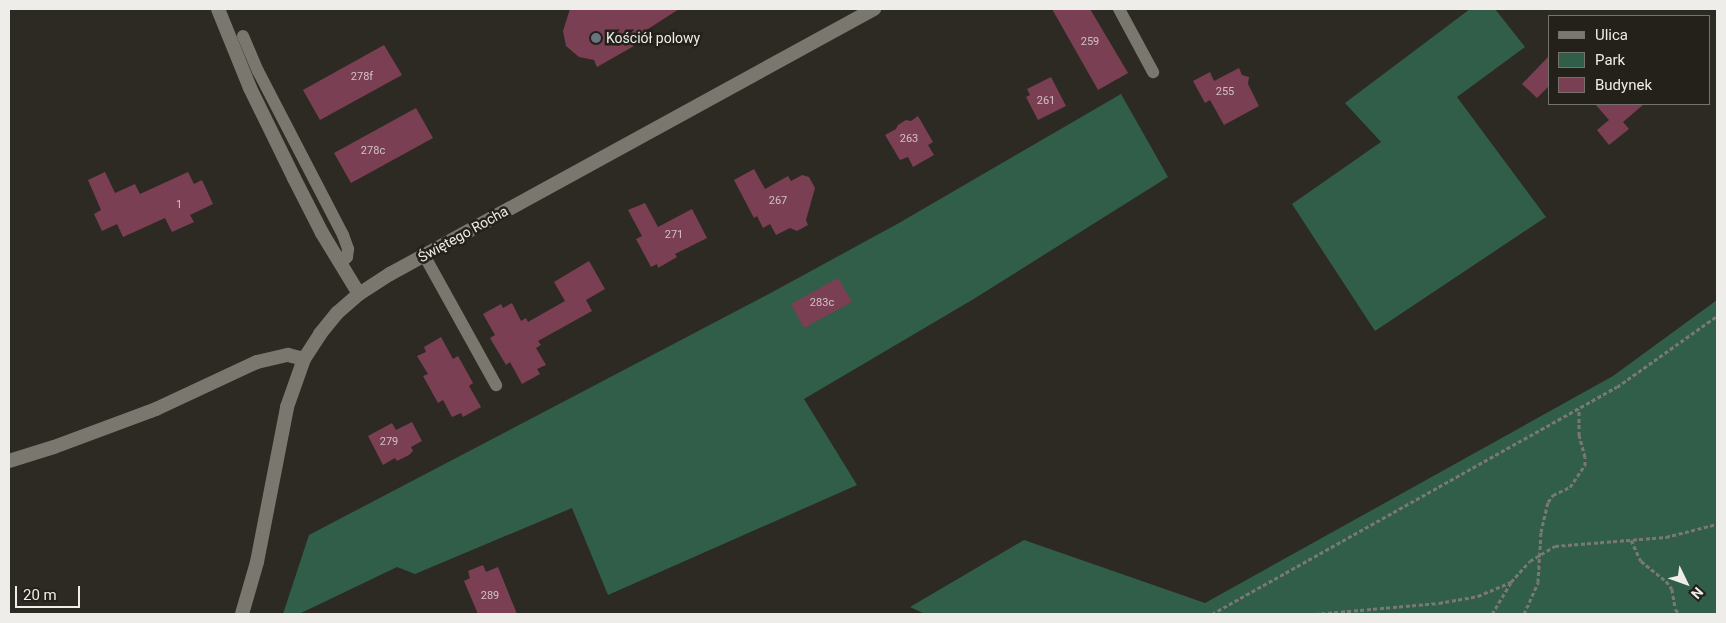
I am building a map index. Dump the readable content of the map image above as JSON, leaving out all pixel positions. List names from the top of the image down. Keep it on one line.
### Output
{"streets":{"street":["Świętego Rocha"]},"places":["Kościół polowy"],"house_numbers":["259","278f","255","261","263","278c","267","1","271","283c","279","289"],"legend":["Ulica","Park","Budynek"],"scale_bar":"20 m","north":"bottom right"}
